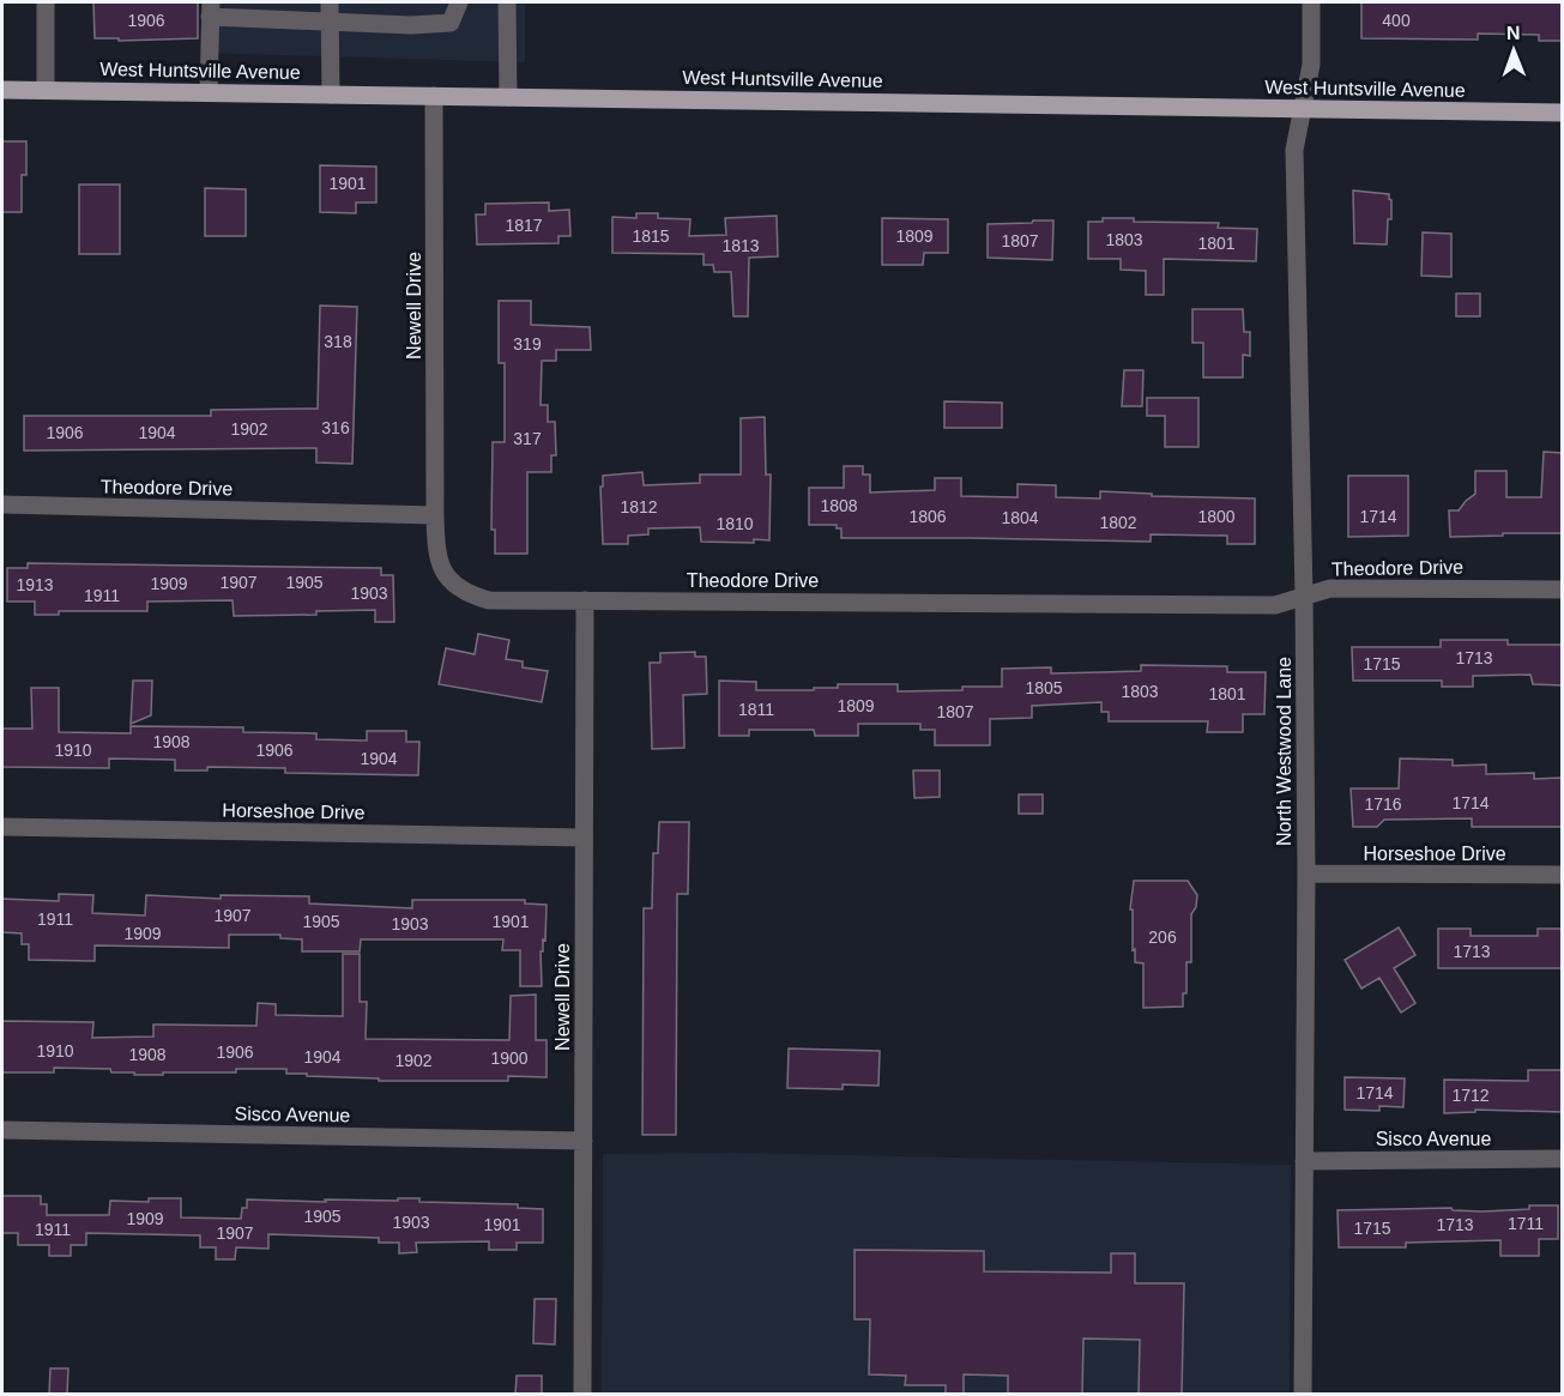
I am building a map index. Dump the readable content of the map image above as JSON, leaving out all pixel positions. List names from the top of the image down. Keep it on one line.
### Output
{"streets":{"main road":["West Huntsville Avenue"],"street":["Newell Drive","Theodore Drive","North Westwood Lane","Horseshoe Drive","Sisco Avenue"]},"crossings":[["West Huntsville Avenue","Newell Drive"],["West Huntsville Avenue","North Westwood Lane"],["Newell Drive","Theodore Drive"],["Newell Drive","Horseshoe Drive"],["Newell Drive","Sisco Avenue"],["Theodore Drive","North Westwood Lane"],["North Westwood Lane","Horseshoe Drive"],["North Westwood Lane","Sisco Avenue"]],"house_numbers":["1906","400","1901","1817","1815","1809","1803","1807","1801","1813","318","319","316","1902","1906","1904","317","1808","1812","1806","1800","1714","1804","1802","1810","1907","1905","1909","1913","1903","1911","1713","1715","1805","1803","1801","1809","1811","1807","1908","1910","1906","1904","1714","1716","1907","1911","1905","1901","1903","1909","206","1713","1910","1906","1908","1904","1900","1902","1714","1712","1905","1909","1903","1711","1901","1713","1715","1911","1907"],"north":"top"}
